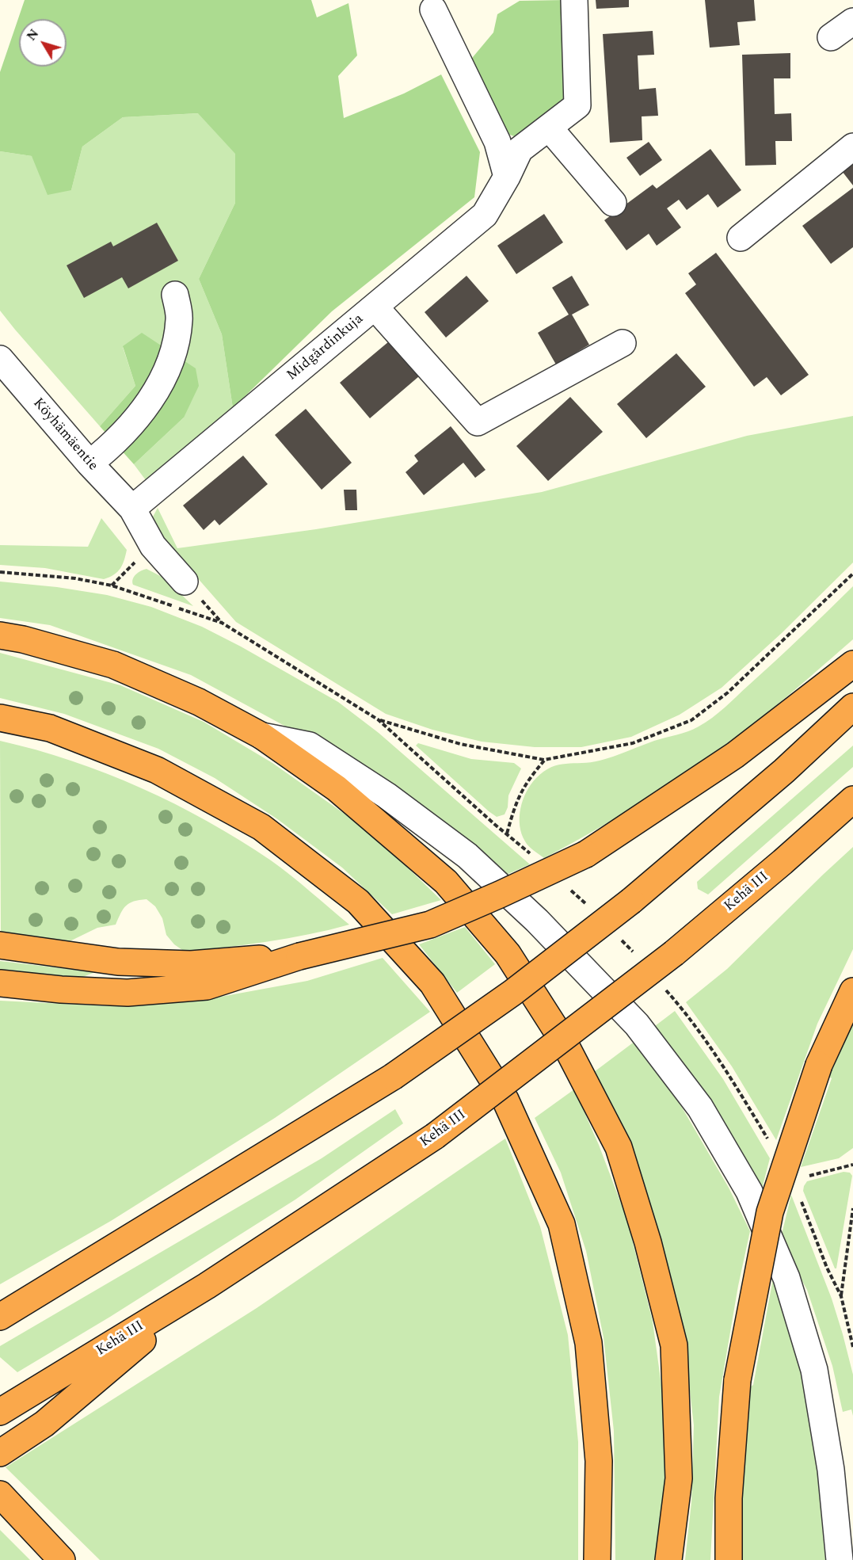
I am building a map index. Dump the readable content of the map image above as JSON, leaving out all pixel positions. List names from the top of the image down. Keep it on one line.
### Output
{"streets":{"highway":["Kehä III"],"street":["Midgårdinkuja","Köyhämäentie"]},"crossings":[["Midgårdinkuja","Köyhämäentie"]],"north":"top left"}
